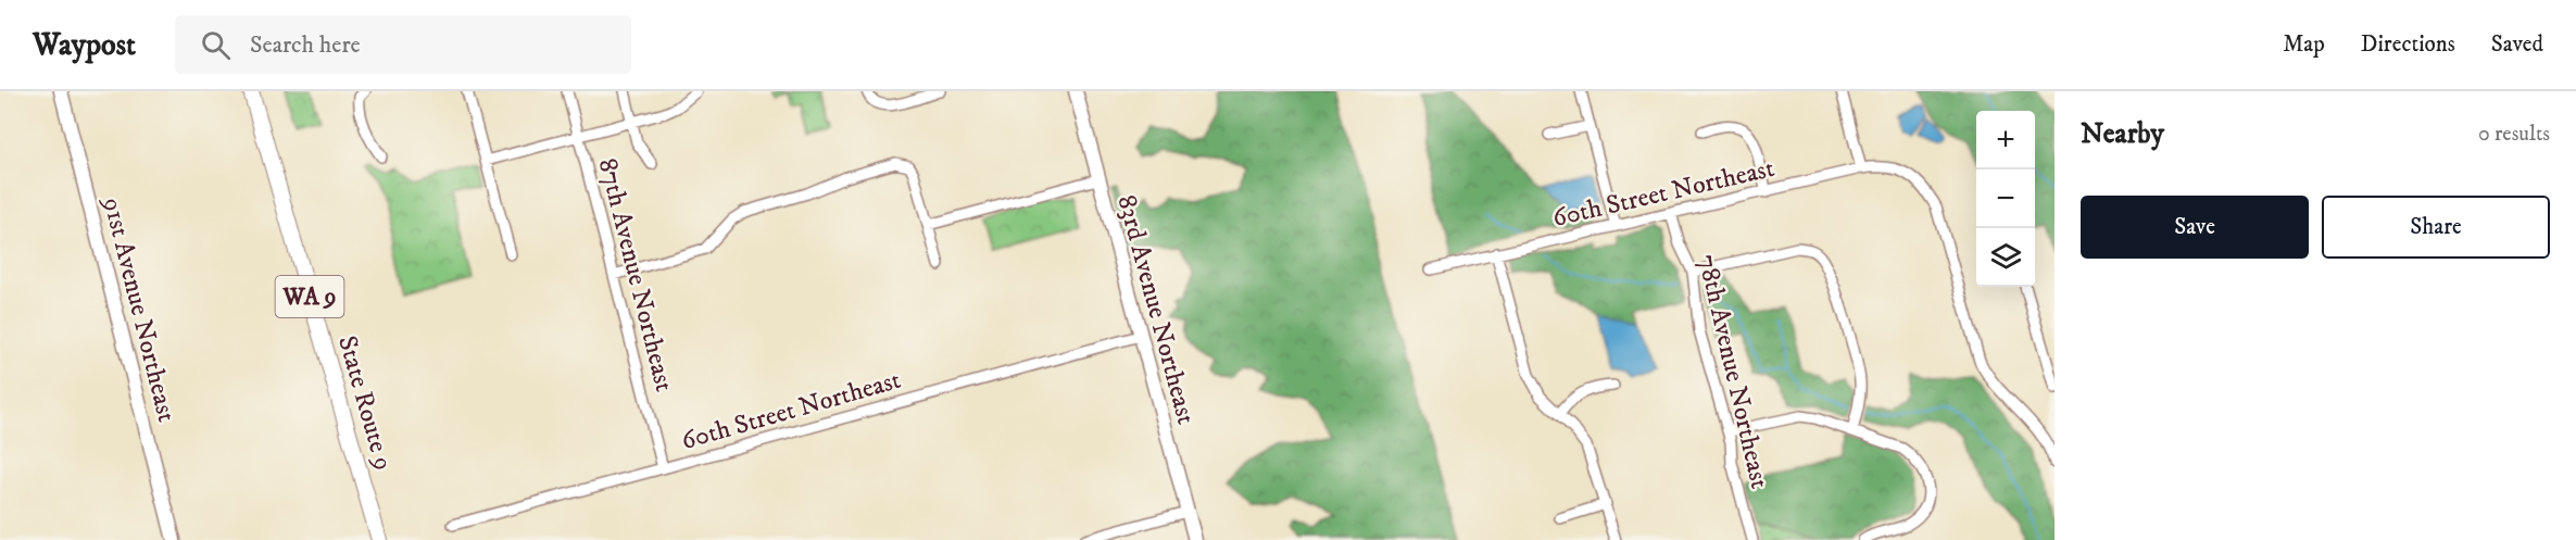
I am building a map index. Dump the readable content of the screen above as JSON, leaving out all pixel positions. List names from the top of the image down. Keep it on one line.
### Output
{"streets":{"main road":["WA 9","State Route 9"],"street":["60th Street Northeast","87th Avenue Northeast","91st Avenue Northeast","83rd Avenue Northeast","78th Avenue Northeast"]},"crossings":[["60th Street Northeast","87th Avenue Northeast"],["60th Street Northeast","83rd Avenue Northeast"],["60th Street Northeast","78th Avenue Northeast"]],"page":{"header":"Waypost","search":"Search here","nav":["Map","Directions","Saved"],"heading":["Nearby","0 results"],"map_buttons":["+","−"],"buttons":["Save","Share"]}}
